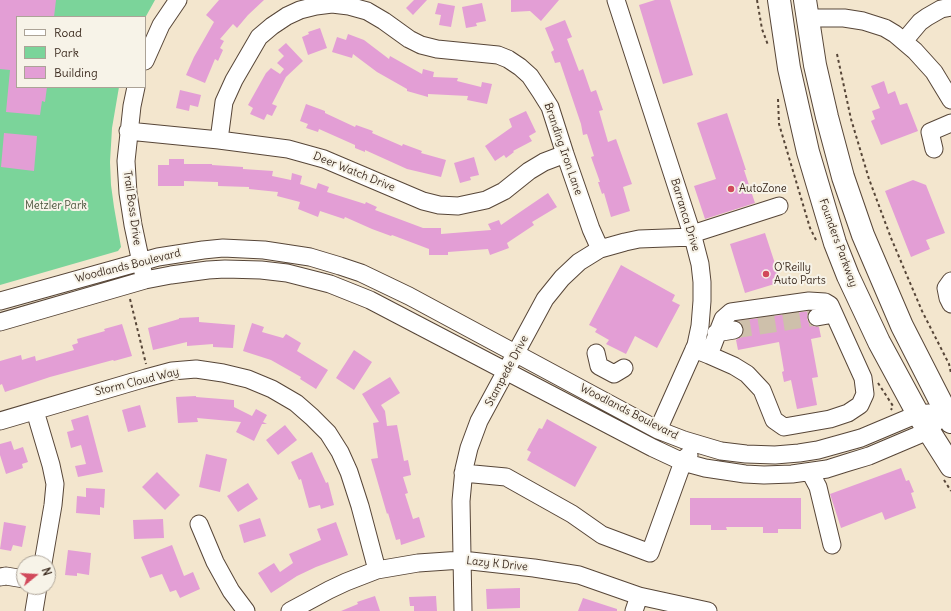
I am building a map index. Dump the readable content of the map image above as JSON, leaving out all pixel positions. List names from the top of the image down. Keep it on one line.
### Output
{"streets":{"highway":["Founders Parkway"],"street":["Branding Iron Lane","Deer Watch Drive","Trail Boss Drive","Barranca Drive","Woodlands Boulevard","Stampede Drive","Storm Cloud Way","Lazy K Drive"]},"crossings":[["Branding Iron Lane","Deer Watch Drive"],["Branding Iron Lane","Stampede Drive"],["Deer Watch Drive","Trail Boss Drive"],["Trail Boss Drive","Woodlands Boulevard"],["Barranca Drive","Woodlands Boulevard"],["Barranca Drive","Stampede Drive"],["Founders Parkway","Woodlands Boulevard"],["Woodlands Boulevard","Stampede Drive"],["Stampede Drive","Lazy K Drive"],["Storm Cloud Way","Lazy K Drive"]],"parks":["Metzler Park"],"places":["AutoZone","O'Reilly Auto Parts"],"legend":["Road","Park","Building"],"north":"right"}
